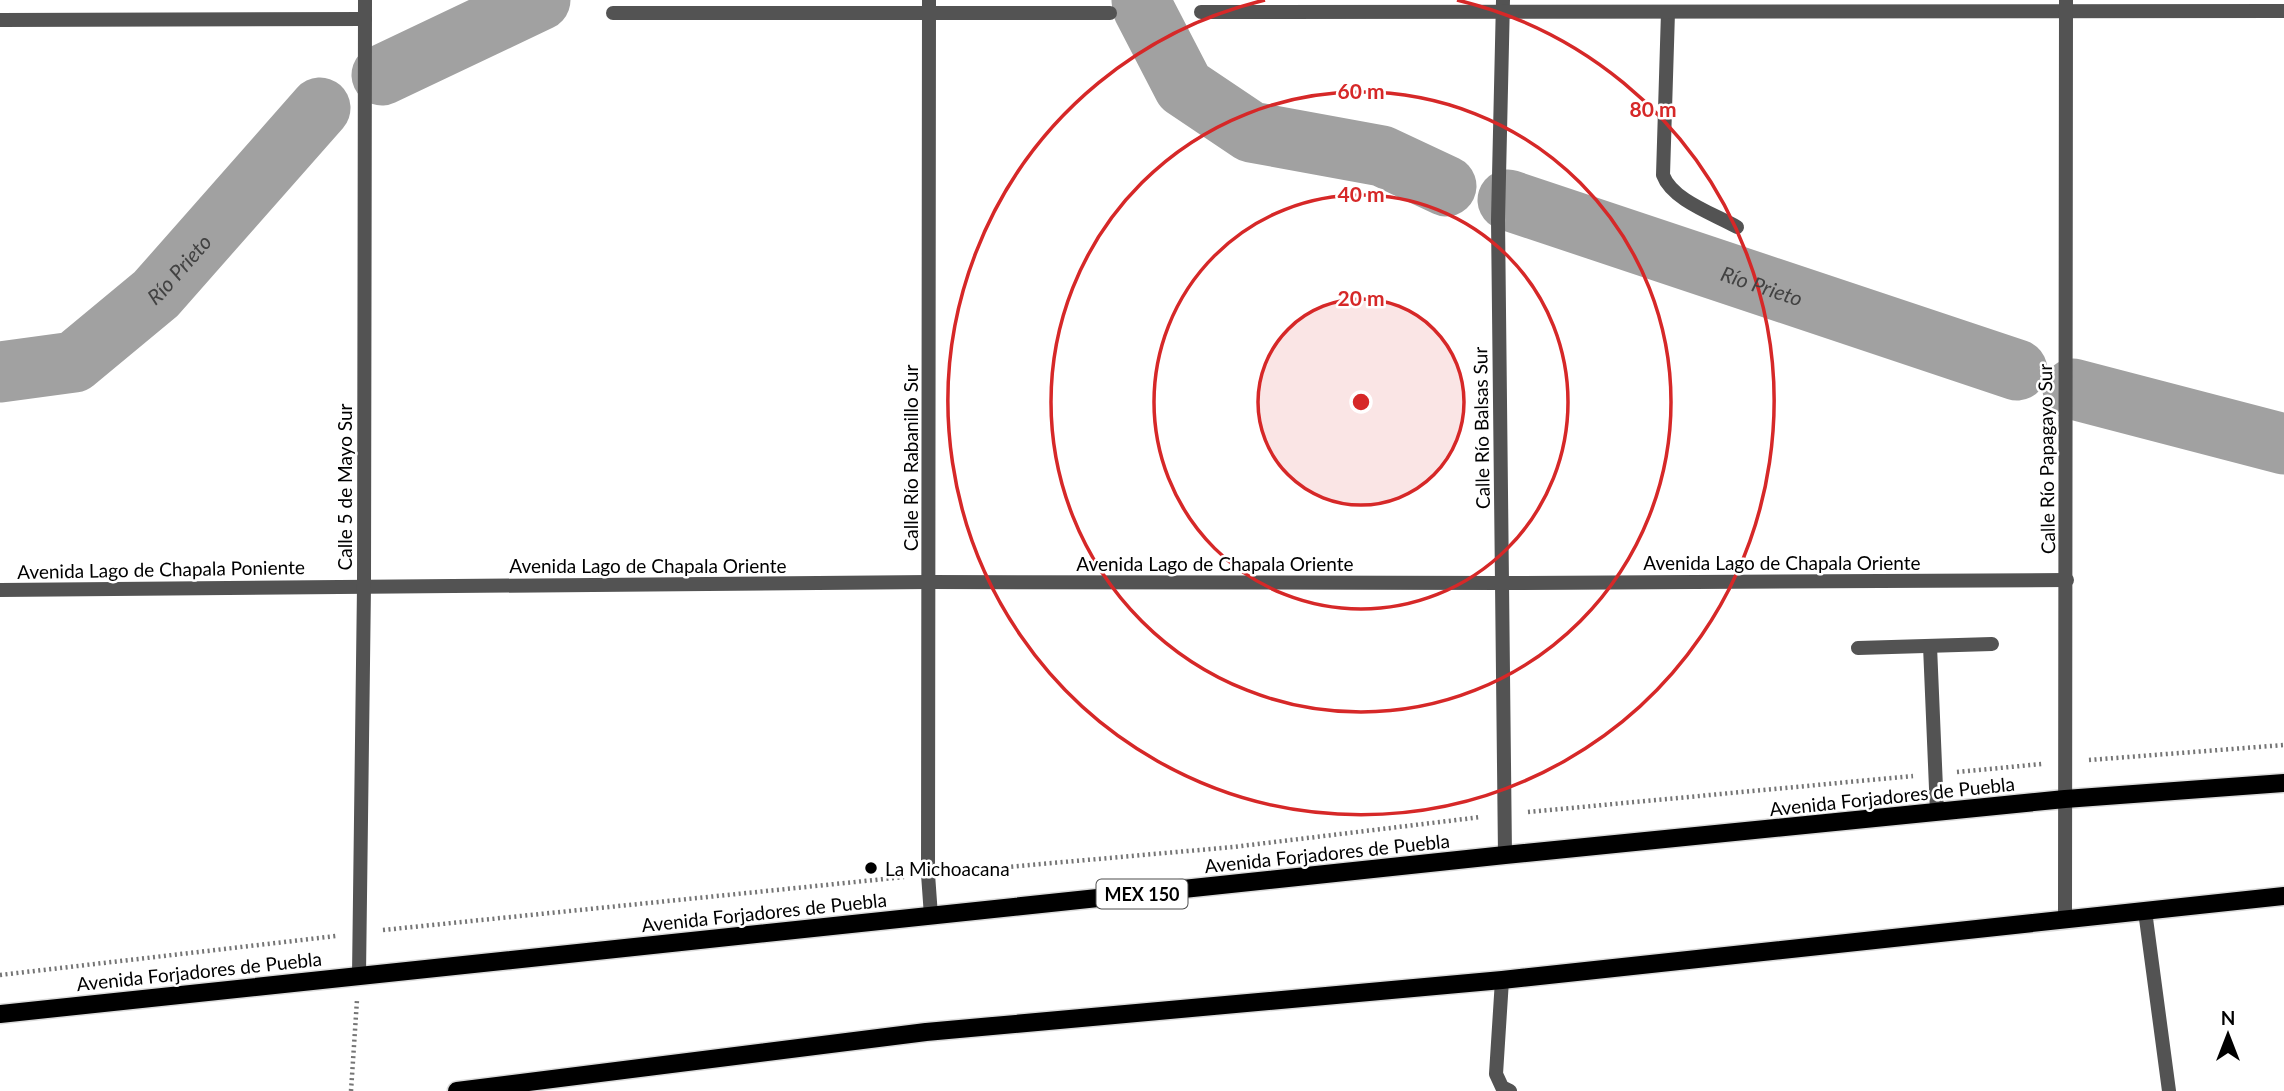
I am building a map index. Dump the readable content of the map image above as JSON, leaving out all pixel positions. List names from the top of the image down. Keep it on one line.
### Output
{"streets":{"main road":["Avenida Forjadores de Puebla","MEX 150"],"street":["Calle Río Balsas Sur","Calle Río Rabanillo Sur","Calle Río Papagayo Sur","Calle 5 de Mayo Sur","Avenida Lago de Chapala Oriente","Avenida Lago de Chapala Poniente"]},"crossings":[["Calle Río Balsas Sur","Avenida Lago de Chapala Oriente"],["Calle Río Balsas Sur","Avenida Forjadores de Puebla"],["Calle Río Rabanillo Sur","Avenida Lago de Chapala Oriente"],["Calle Río Rabanillo Sur","Avenida Forjadores de Puebla"],["Calle Río Papagayo Sur","Avenida Lago de Chapala Oriente"],["Calle Río Papagayo Sur","Avenida Forjadores de Puebla"],["Calle 5 de Mayo Sur","Avenida Lago de Chapala Oriente"],["Calle 5 de Mayo Sur","Avenida Lago de Chapala Poniente"],["Calle 5 de Mayo Sur","Avenida Forjadores de Puebla"],["Avenida Lago de Chapala Oriente","Avenida Lago de Chapala Poniente"]],"water":["Río Prieto"],"places":["La Michoacana"],"north":"top","rings":["60 m","80 m","40 m","20 m"]}
